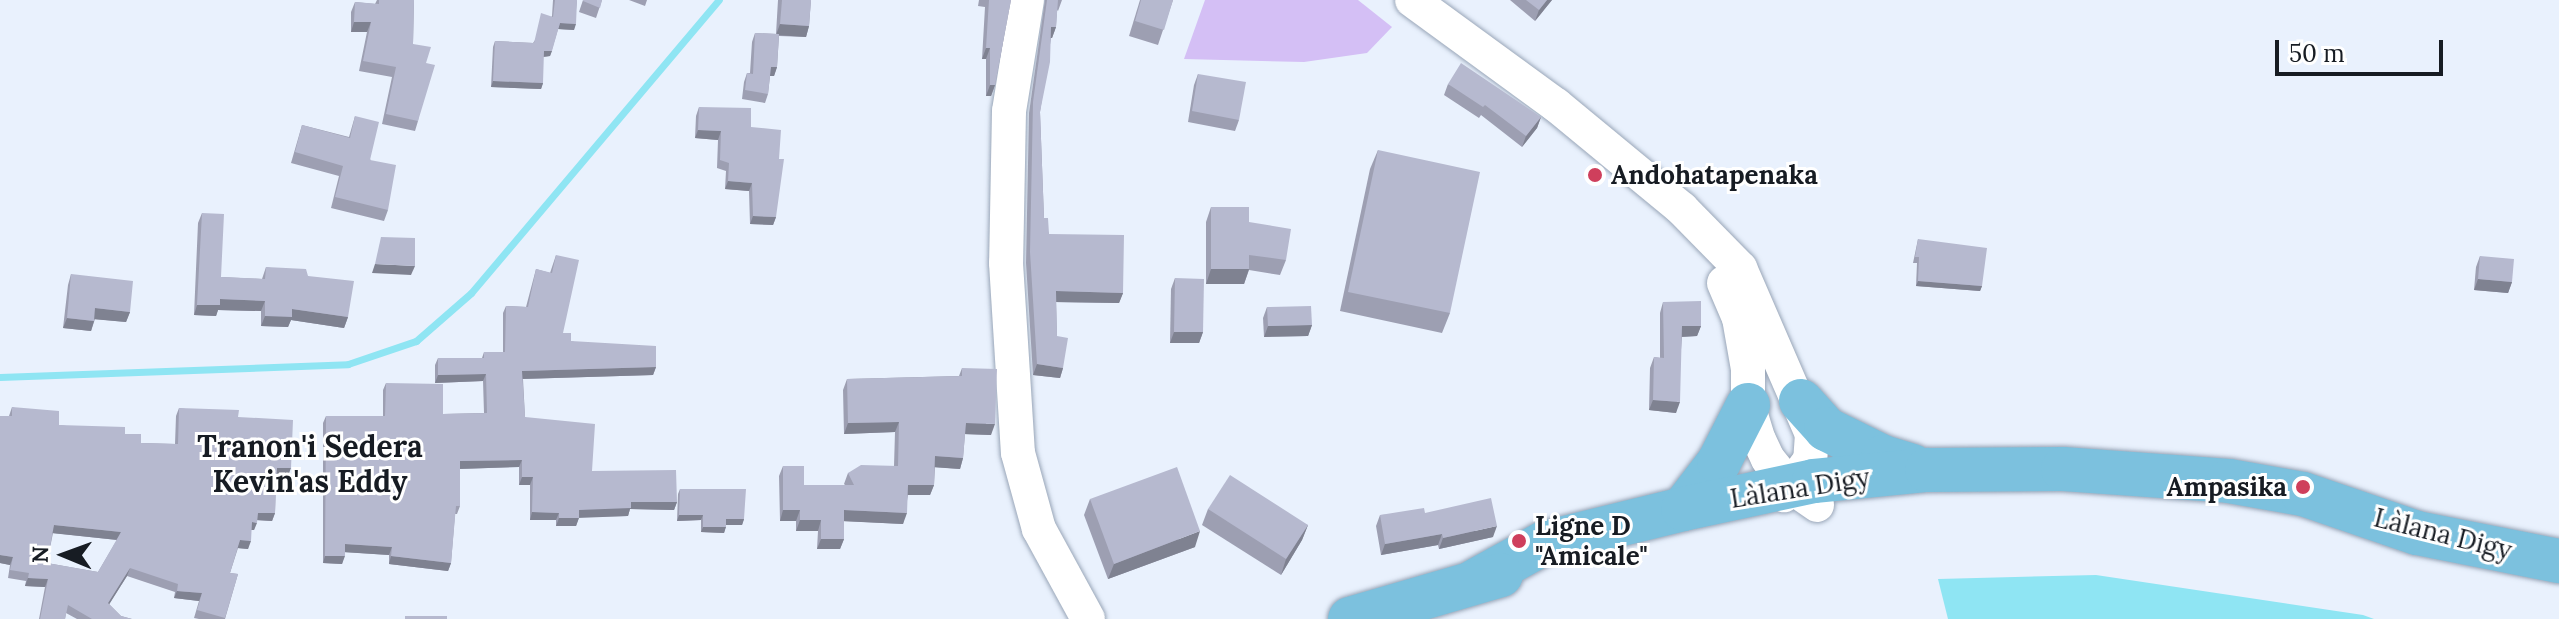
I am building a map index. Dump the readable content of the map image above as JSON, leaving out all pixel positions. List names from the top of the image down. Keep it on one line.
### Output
{"streets":{"main road":["Làlana Digy"]},"districts":["Tranon'i Sedera Kevin'as Eddy"],"places":["Andohatapenaka","Ampasika","Ligne D \"Amicale\""],"scale_bar":"50 m","north":"left"}
